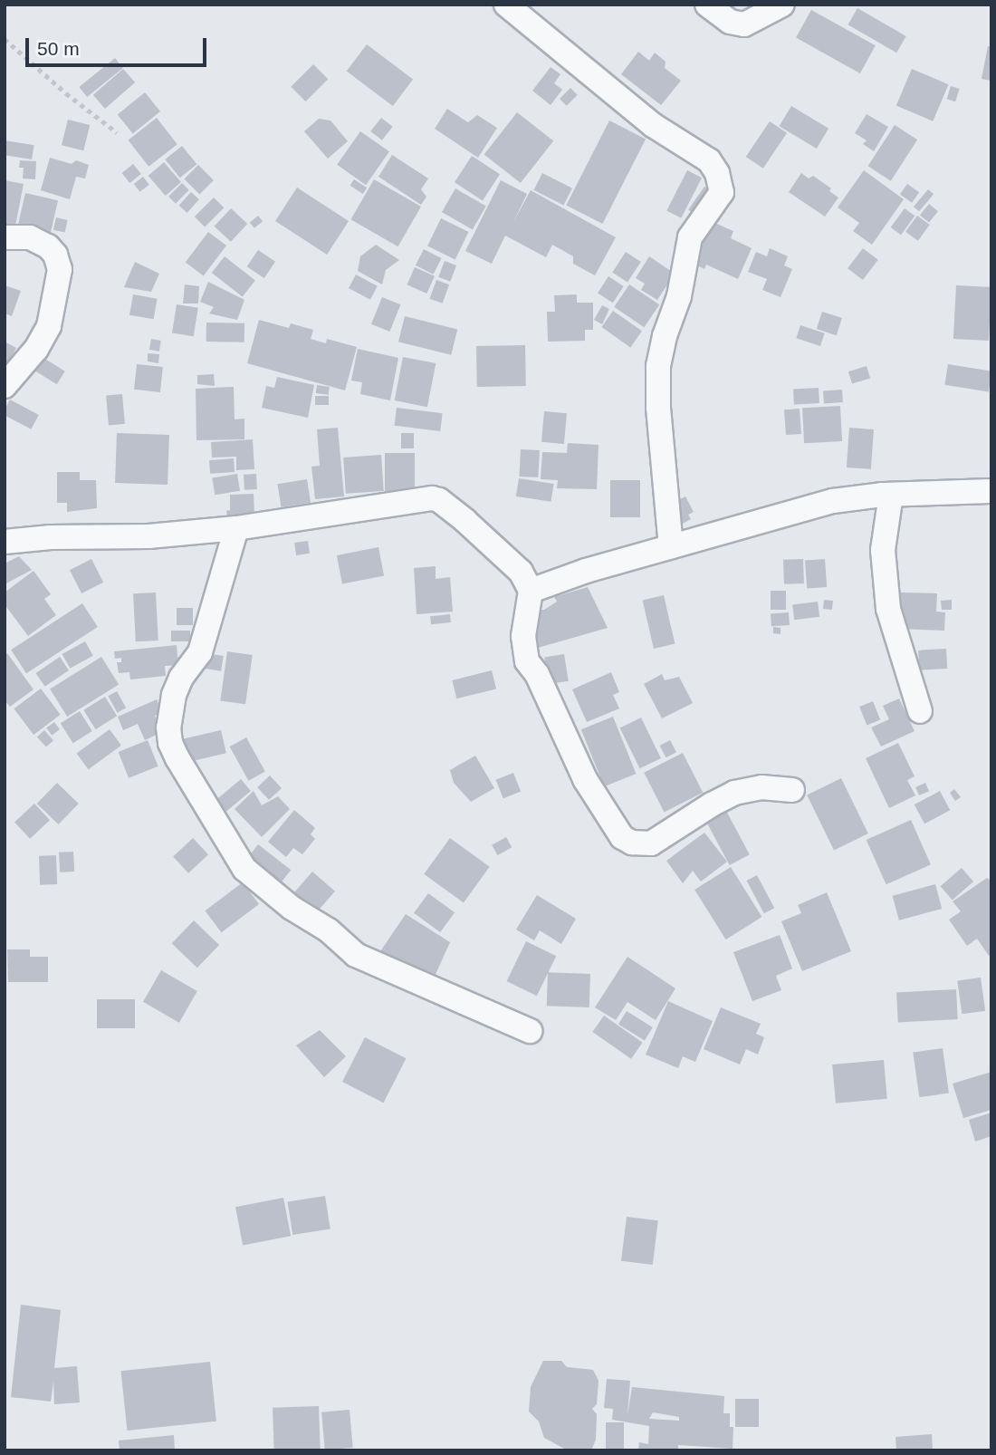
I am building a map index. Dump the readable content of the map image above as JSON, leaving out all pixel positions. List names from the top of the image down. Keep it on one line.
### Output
{"scale_bar":"50 m"}
